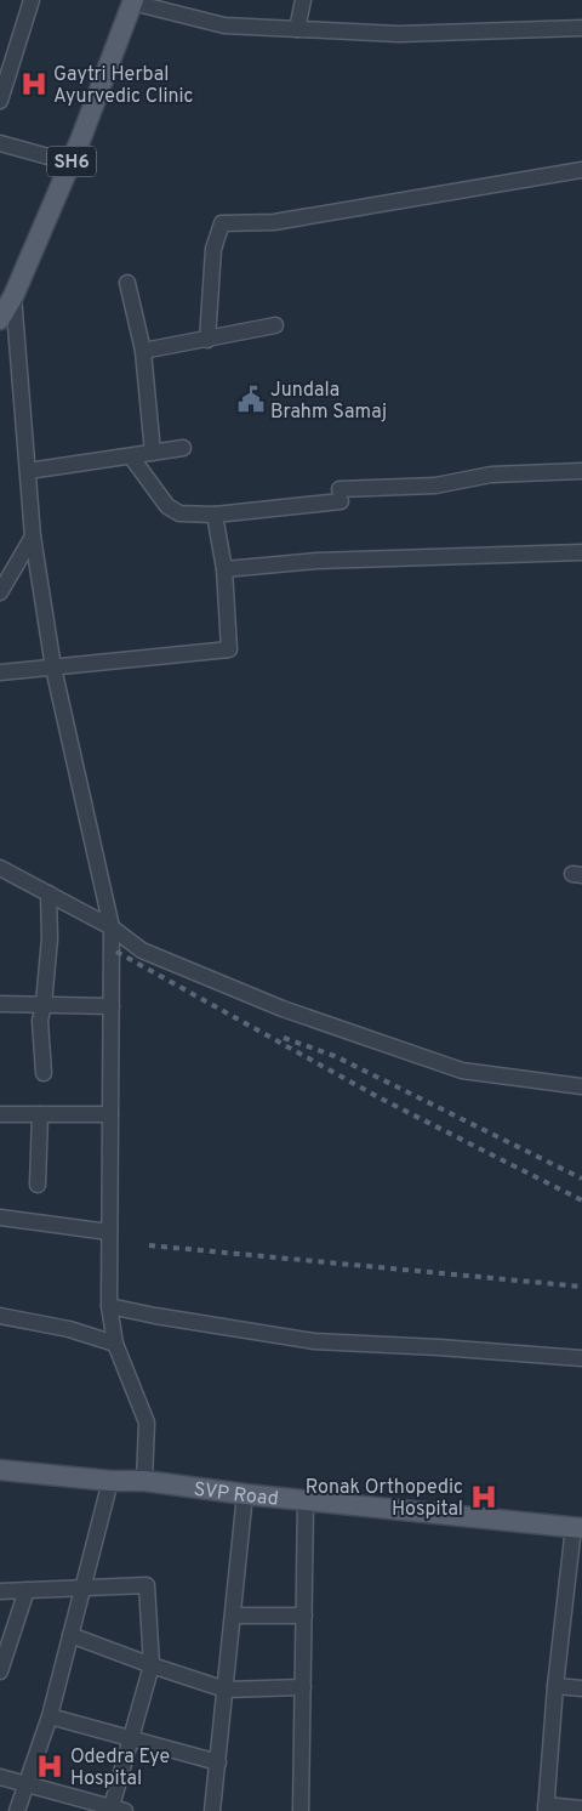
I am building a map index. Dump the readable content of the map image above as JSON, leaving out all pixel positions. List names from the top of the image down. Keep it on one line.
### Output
{"streets":{"main road":["SH6","SVP Road"]},"places":{"hospital":["Gaytri Herbal Ayurvedic Clinic","Ronak Orthopedic Hospital","Odedra Eye Hospital"],"public building":["Jundala Brahm Samaj"]}}
